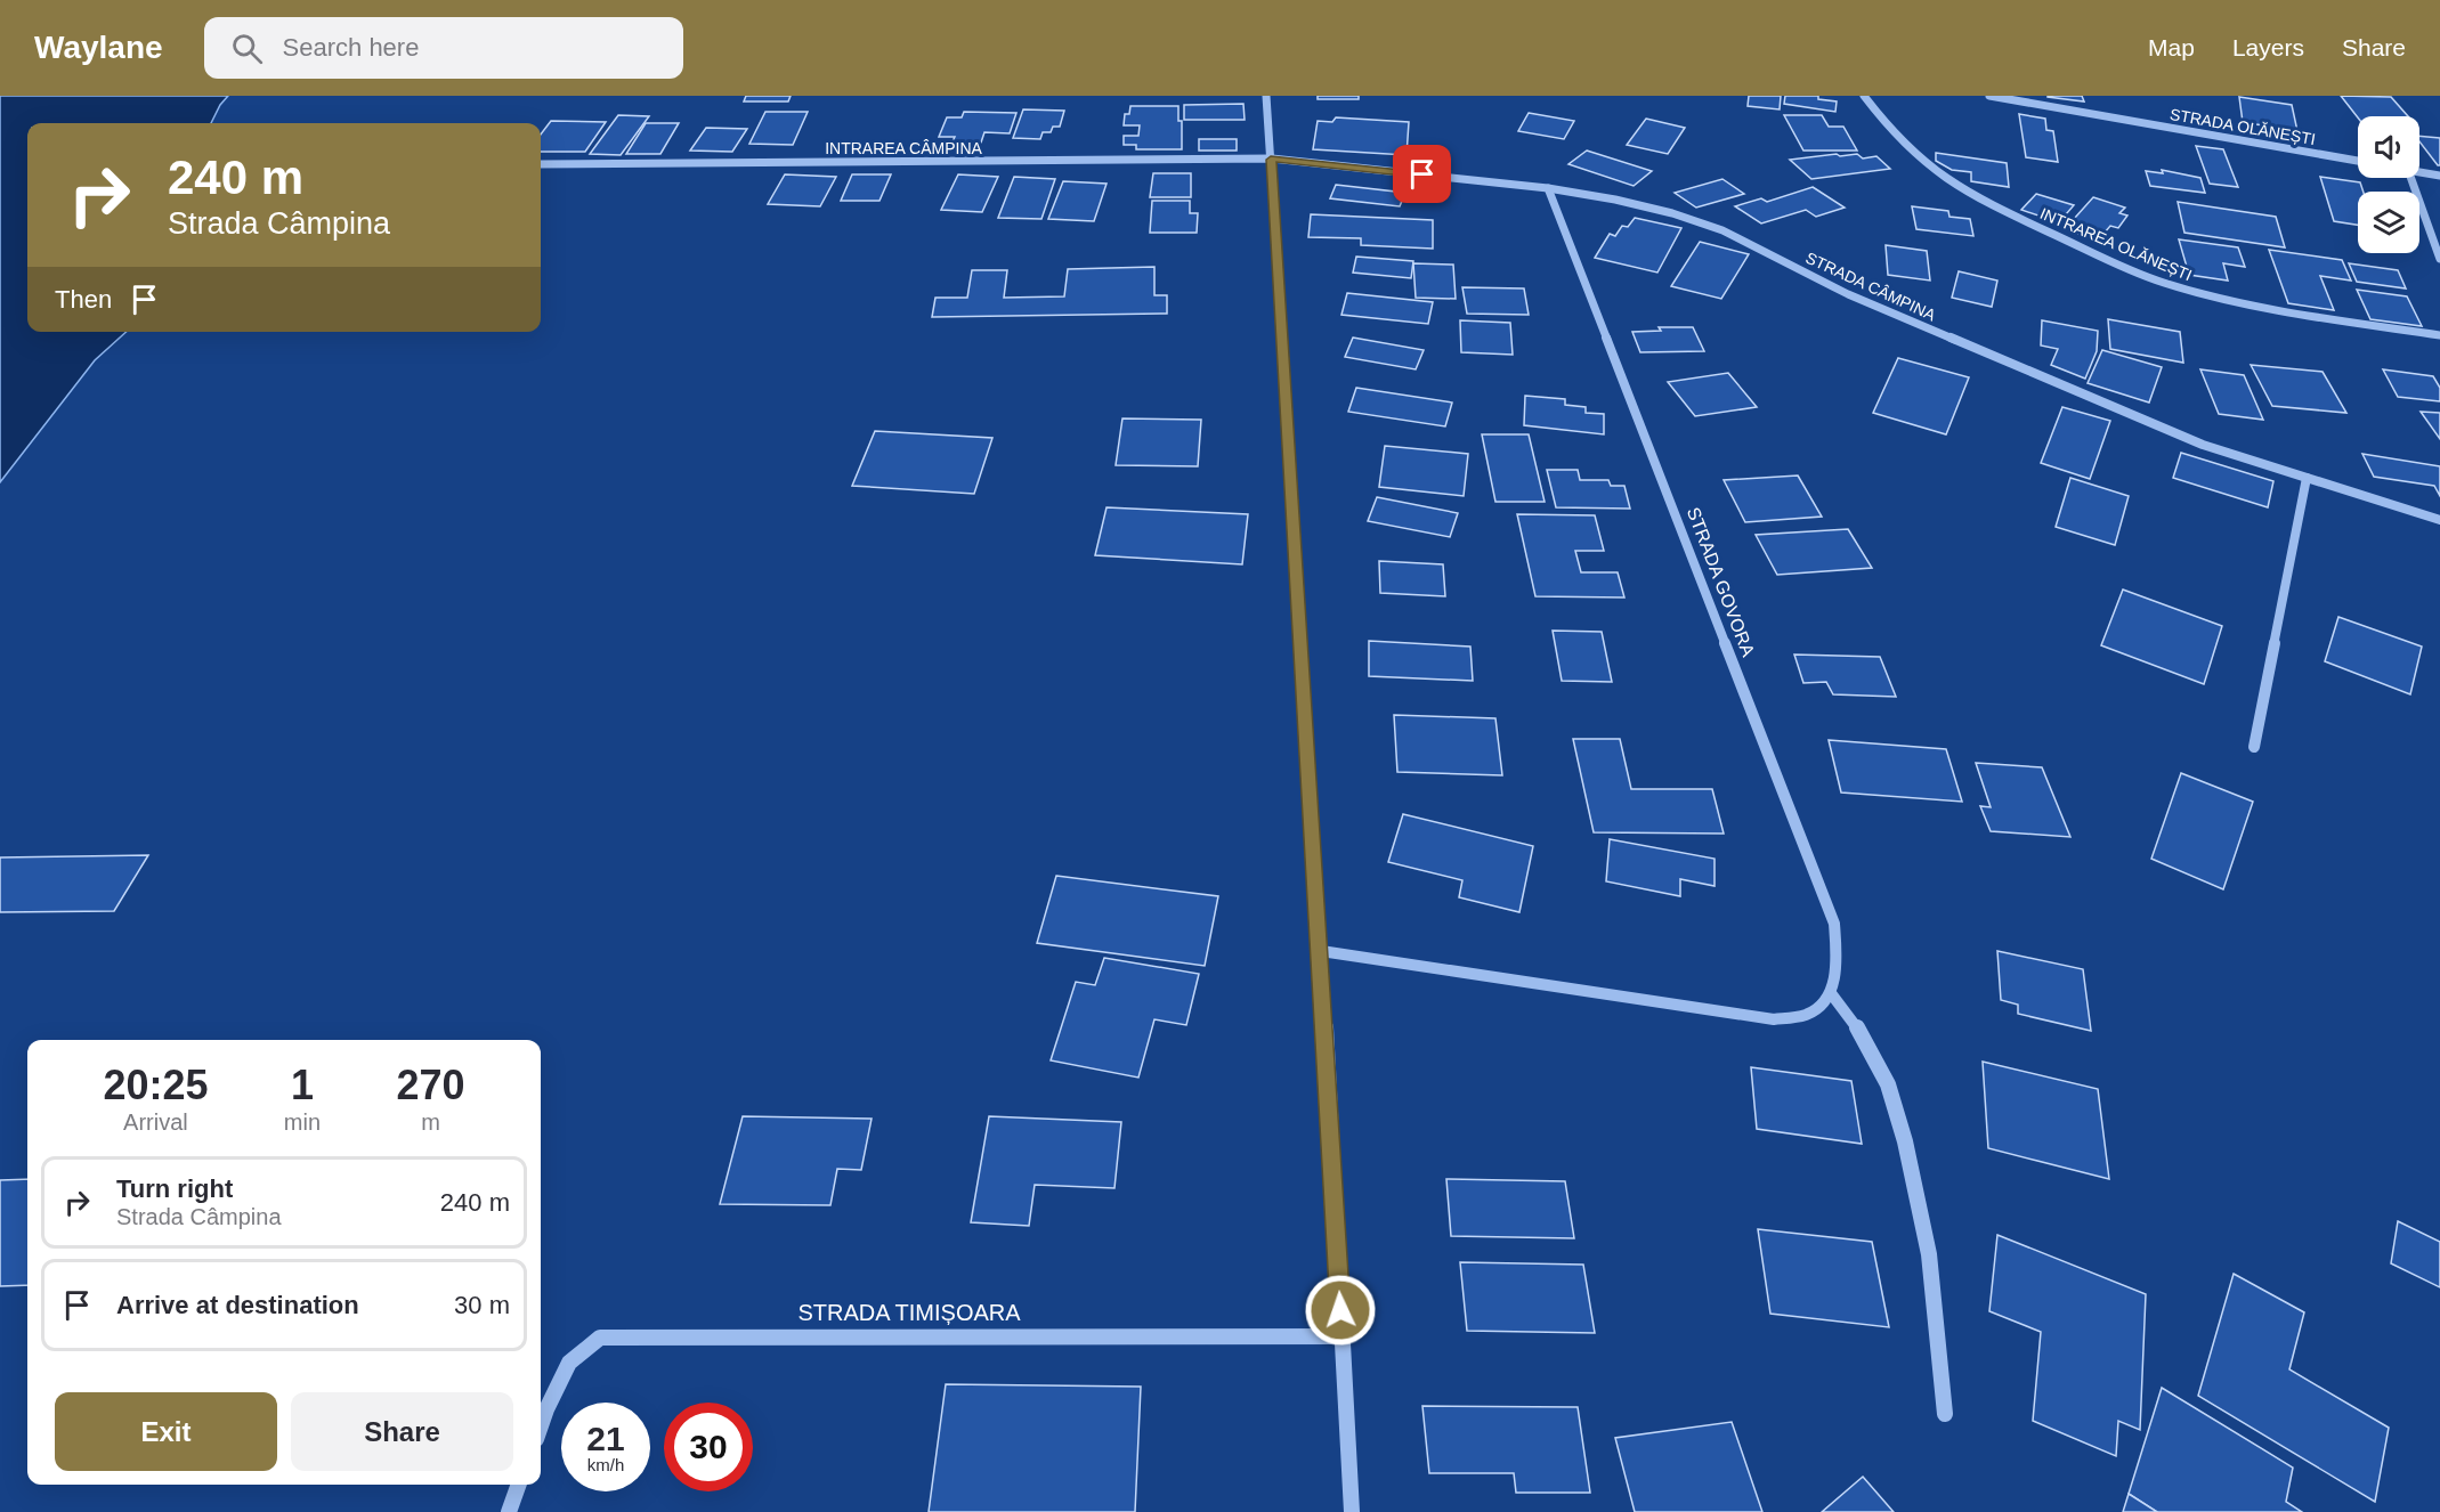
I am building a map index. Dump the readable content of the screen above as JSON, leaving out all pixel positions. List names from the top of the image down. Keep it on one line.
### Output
{"streets":{"street":["STRADA OLĂNEȘTI","INTRAREA CÂMPINA","INTRAREA OLĂNEȘTI","STRADA CÂMPINA","STRADA GOVORA","STRADA TIMIȘOARA"]},"crossings":[["INTRAREA CÂMPINA","STRADA CÂMPINA"],["STRADA CÂMPINA","STRADA GOVORA"]],"page":{"header":"Waylane","search":"Search here","nav":["Map","Layers","Share"],"turn":["240 m","Strada Câmpina"],"then":"Then","eta":["20:25","Arrival","1","min","270","m"],"list":[{"name":"Turn right","note":"Strada Câmpina","value":"240 m"},{"name":"Arrive at destination","value":"30 m"}],"buttons":["Exit","Share"],"speed":"21 km/h","limit":"30"}}
